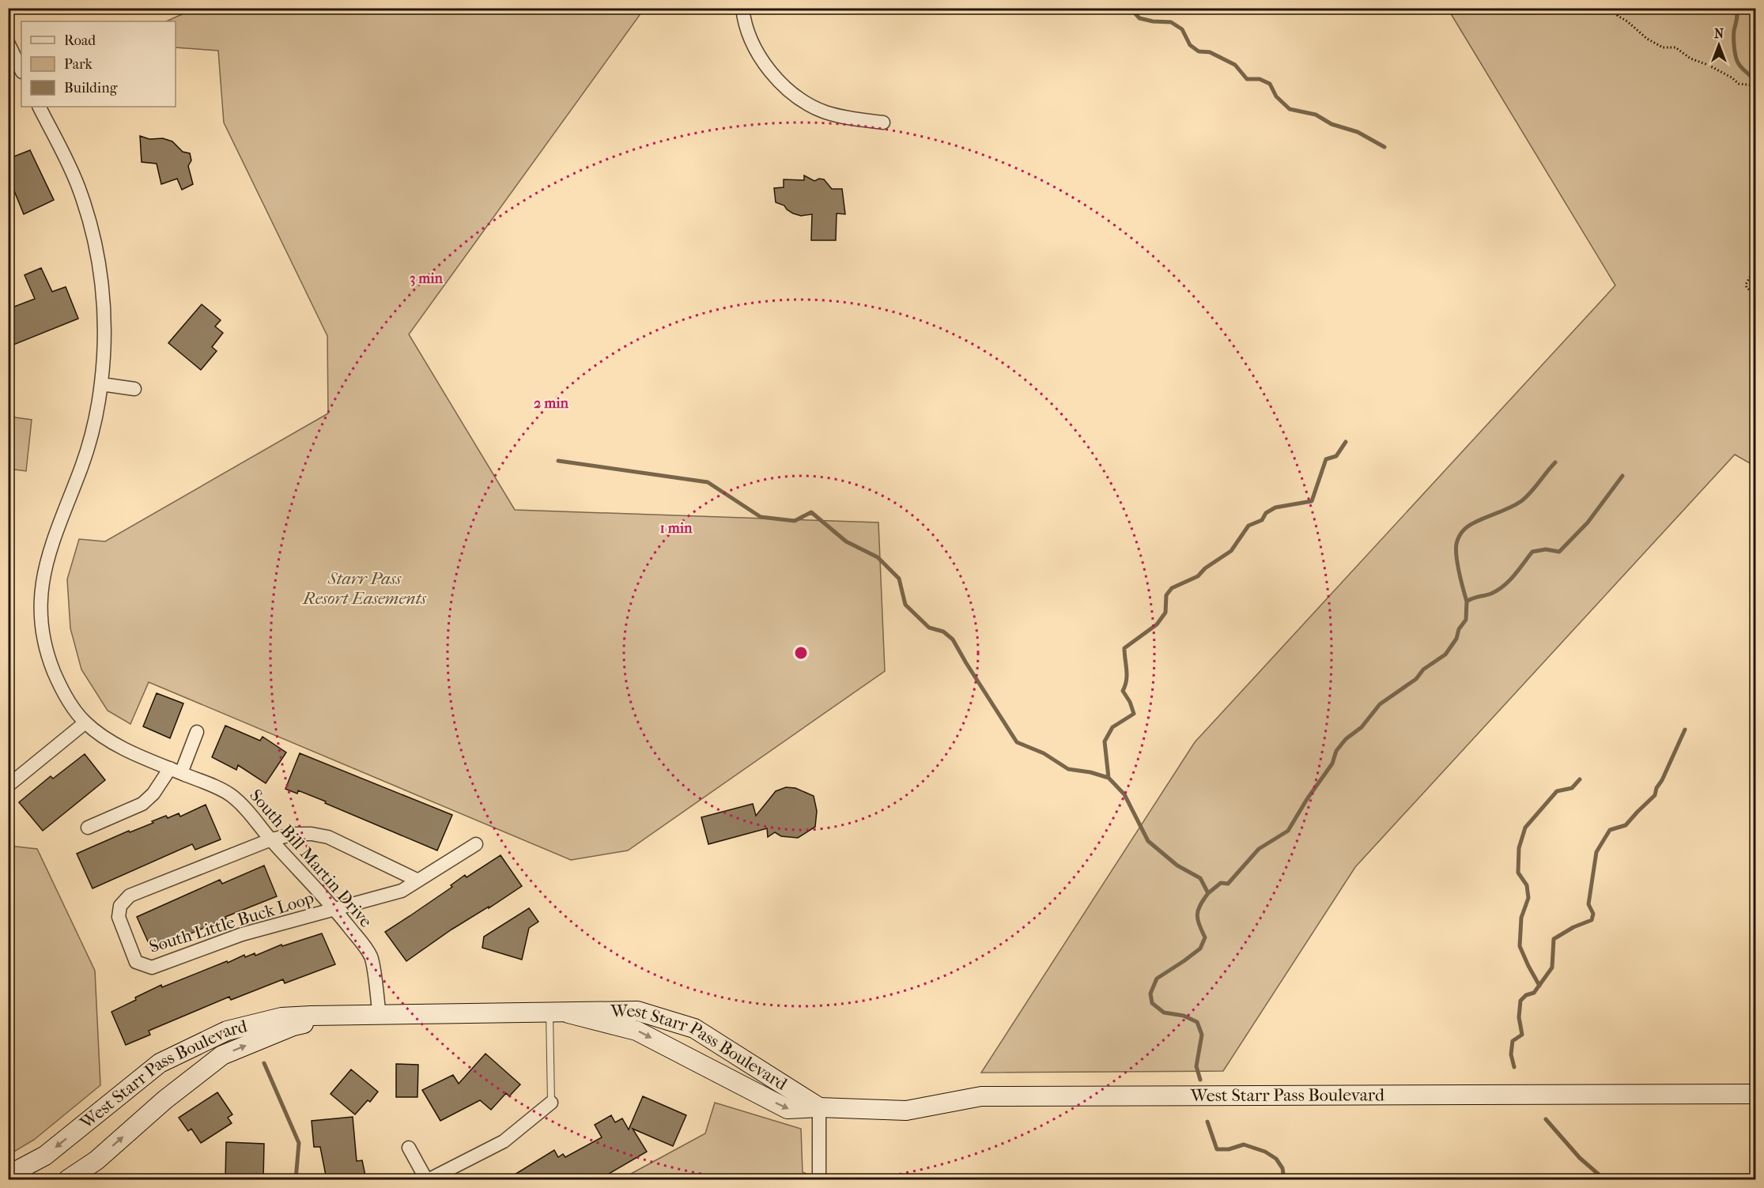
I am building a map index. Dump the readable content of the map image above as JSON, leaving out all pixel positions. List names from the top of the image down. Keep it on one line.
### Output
{"streets":{"street":["South Bill Martin Drive","South Little Buck Loop","West Starr Pass Boulevard"]},"crossings":[["South Bill Martin Drive","South Little Buck Loop"],["South Bill Martin Drive","West Starr Pass Boulevard"]],"parks":["Starr Pass Resort Easements"],"legend":["Road","Park","Building"],"north":"top","rings":["3 min","2 min","1 min"]}
